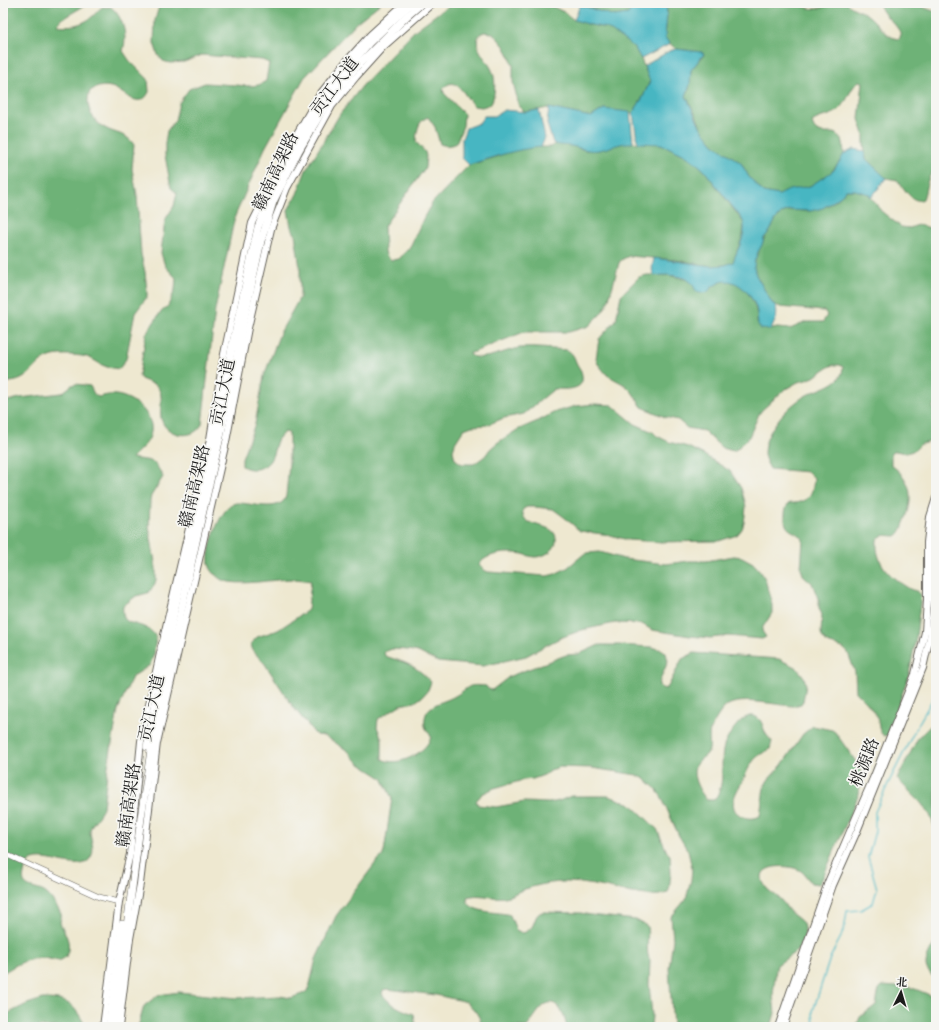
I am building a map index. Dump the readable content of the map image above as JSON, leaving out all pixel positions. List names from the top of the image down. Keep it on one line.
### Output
{"streets":{"highway":["赣南高架路"],"main road":["贡江大道","桃源路"]},"north":"top"}
